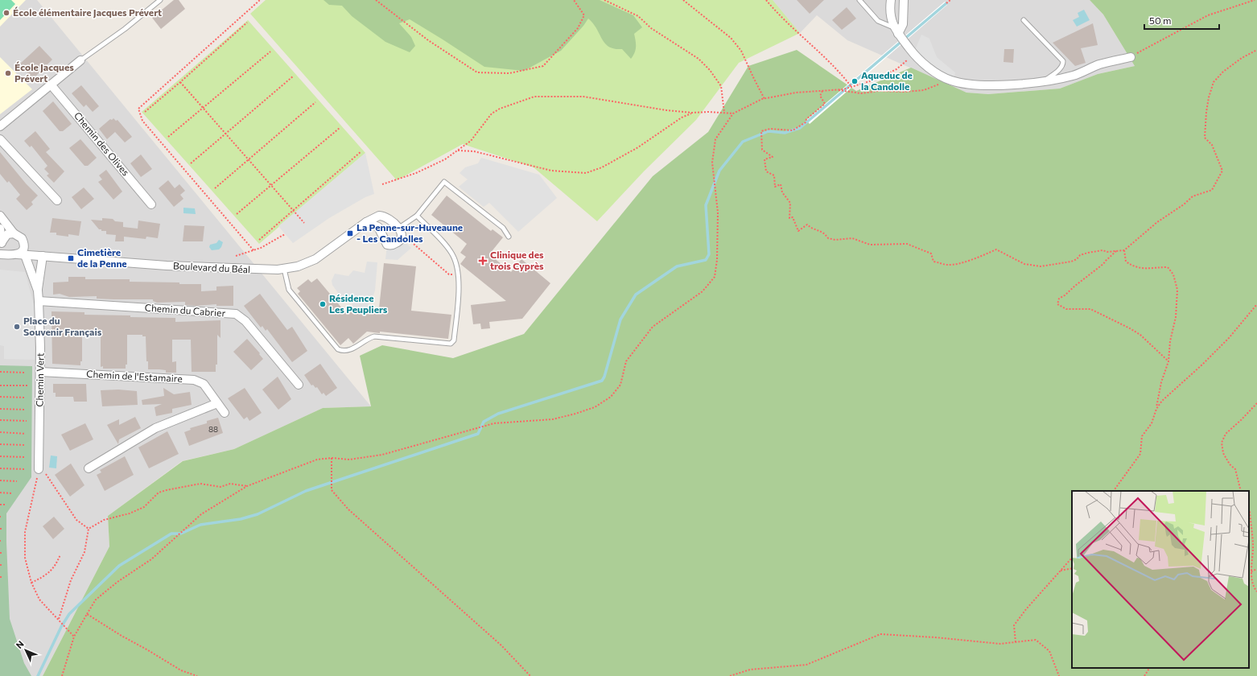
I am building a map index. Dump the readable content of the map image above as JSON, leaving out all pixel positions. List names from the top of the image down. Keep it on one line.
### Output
{"streets":{"street":["Chemin des Olives","Boulevard du Béal","Chemin du Cabrier","Chemin de l'Estamaire","Chemin Vert"]},"crossings":[["Boulevard du Béal","Chemin Vert"],["Chemin du Cabrier","Chemin Vert"],["Chemin de l'Estamaire","Chemin Vert"]],"places":{"other":["École élémentaire Jacques Prévert","École Jacques Prévert","Aqueduc de la Candolle","Résidence Les Peupliers","Place du Souvenir Français"],"transit":["La Penne-sur-Huveaune - Les Candolles","Cimetière de la Penne"],"health":["Clinique des trois Cyprès"]},"house_numbers":["88"],"scale_bar":"50 m","north":"top left"}
